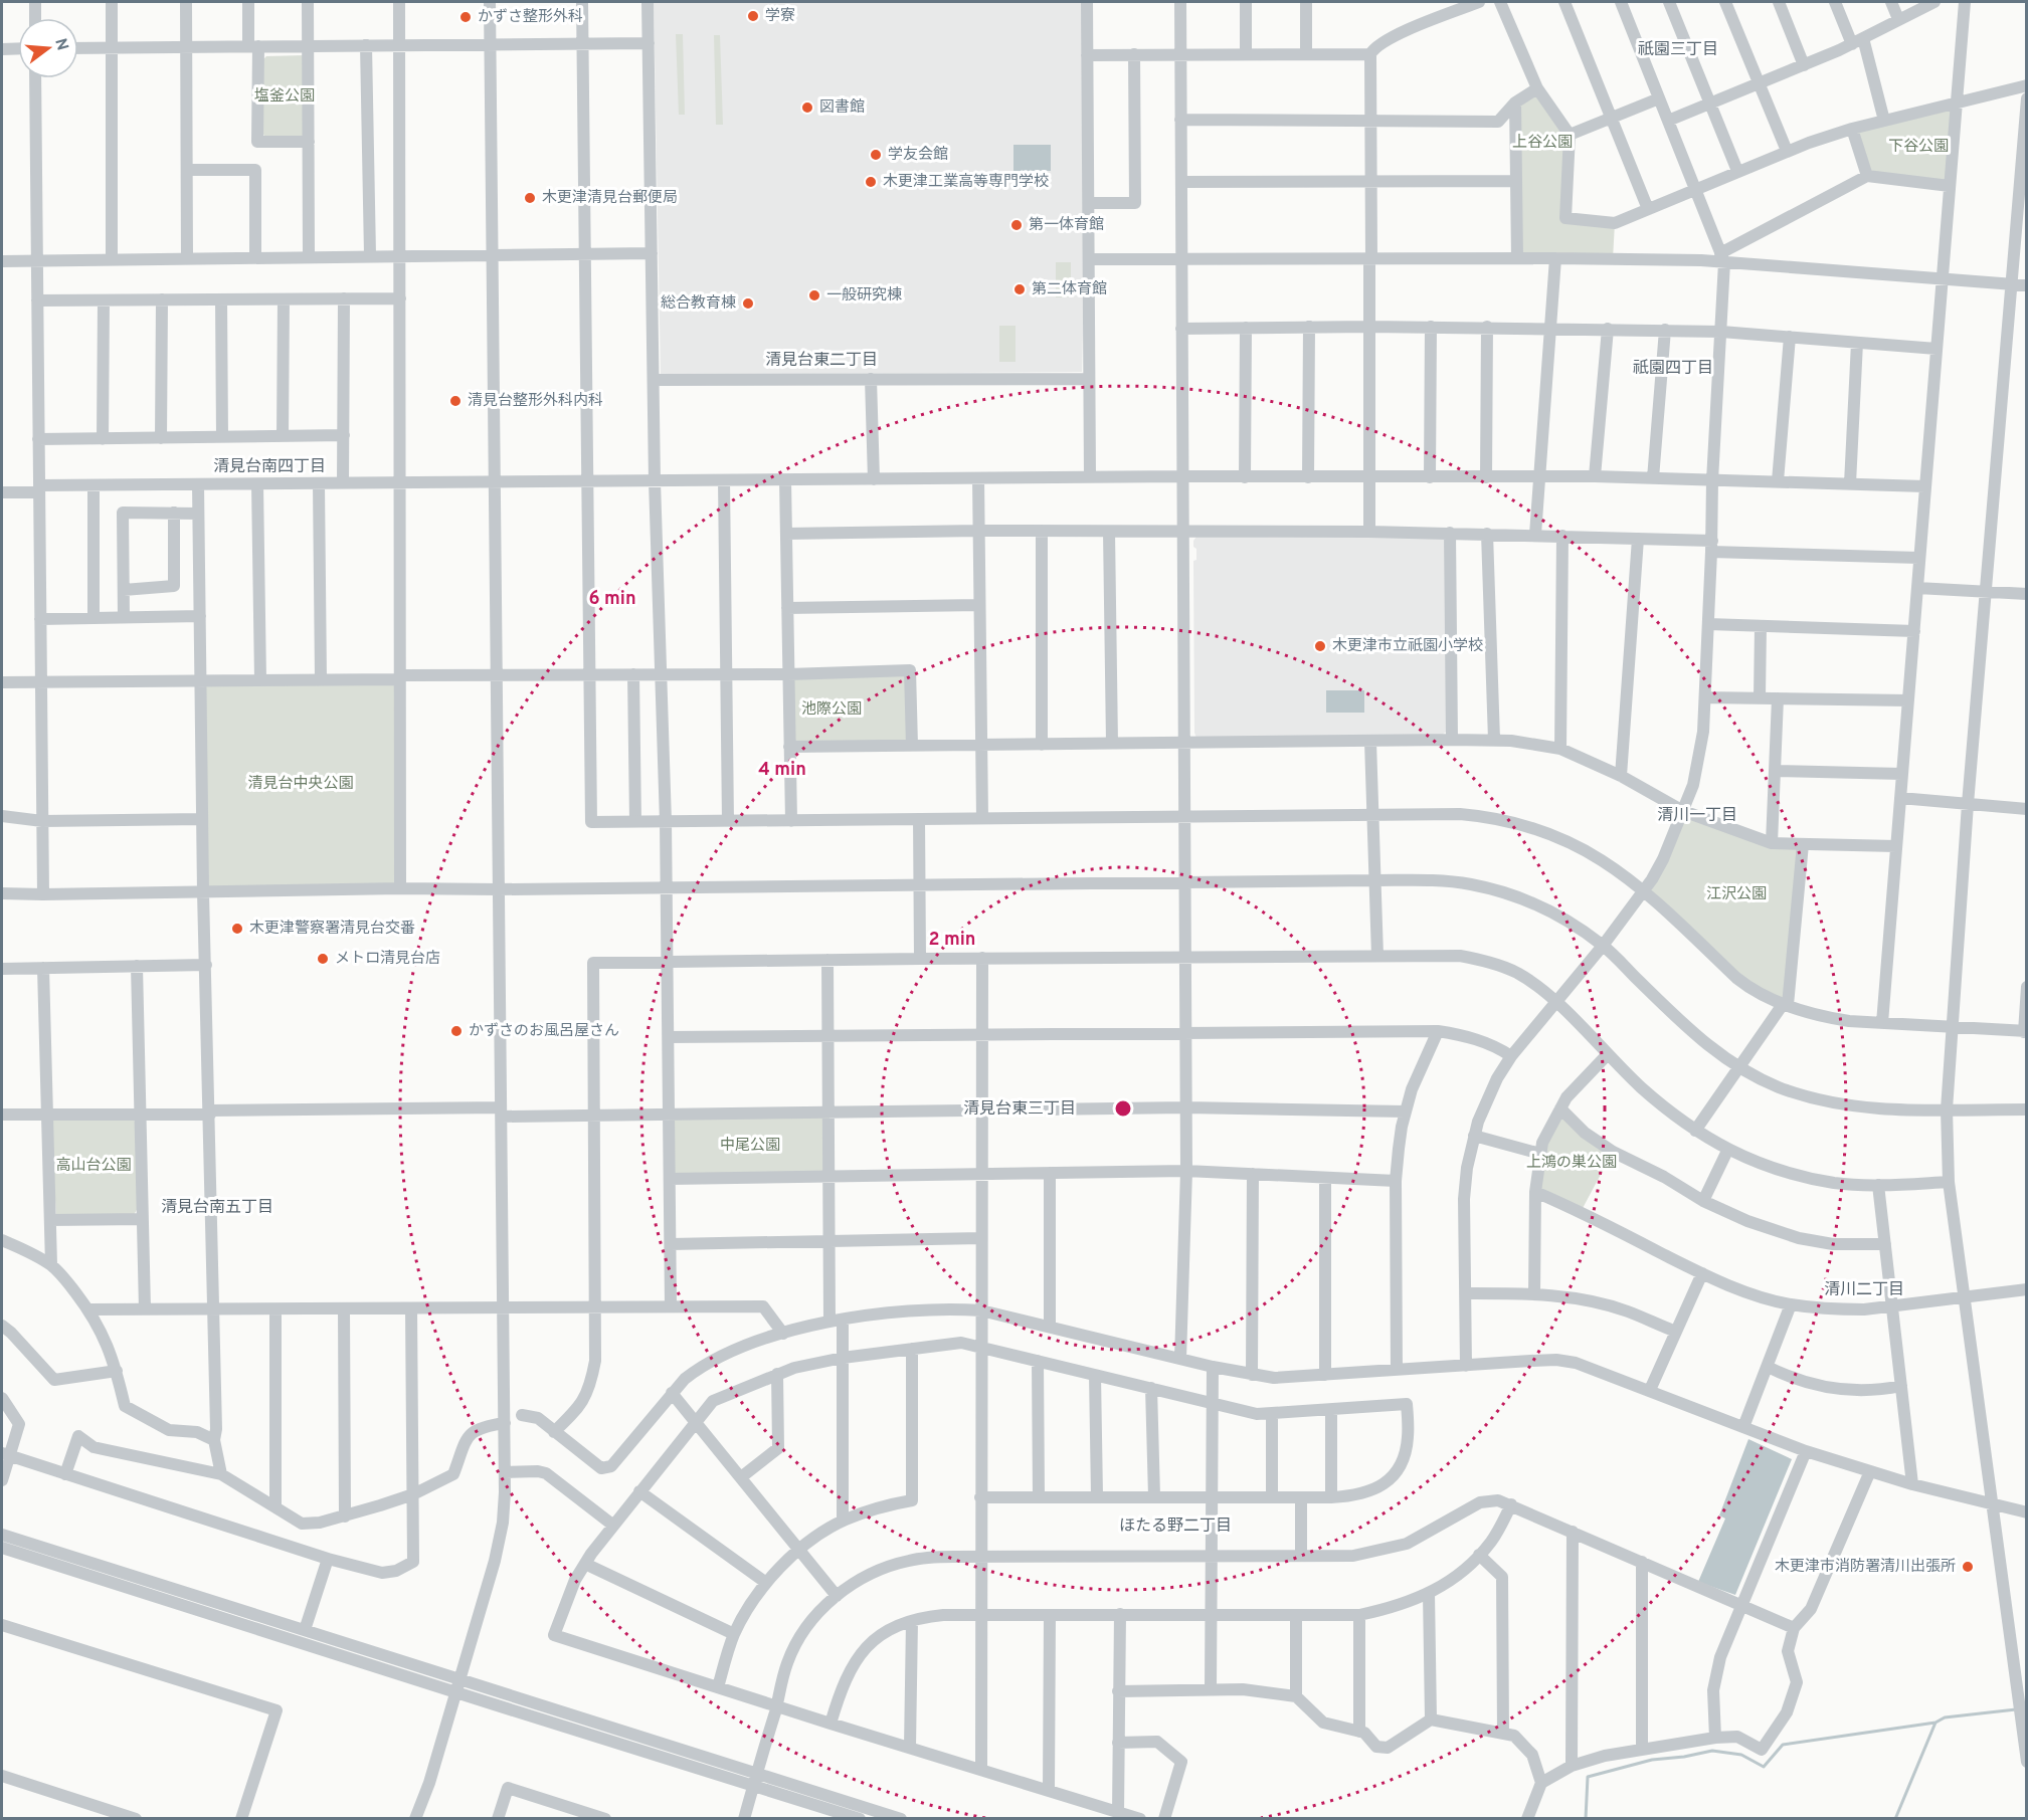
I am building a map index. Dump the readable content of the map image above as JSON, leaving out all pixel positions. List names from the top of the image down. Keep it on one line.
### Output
{"districts":["祇園三丁目","清見台東二丁目","祇園四丁目","清見台南四丁目","清川一丁目","清見台東三丁目","清見台南五丁目","清川二丁目","ほたる野二丁目"],"parks":["塩釜公園","上谷公園","下谷公園","池際公園","清見台中央公園","江沢公園","中尾公園","上鴻の巣公園","高山台公園"],"places":["学寮","かずさ整形外科","図書館","学友会館","木更津工業高等専門学校","木更津清見台郵便局","第一体育館","第二体育館","一般研究棟","総合教育棟","清見台整形外科内科","木更津市立祇園小学校","木更津警察署清見台交番","メトロ清見台店","かずさのお風呂屋さん","木更津市消防署清川出張所"],"north":"right","rings":["6 min","4 min","2 min"]}
